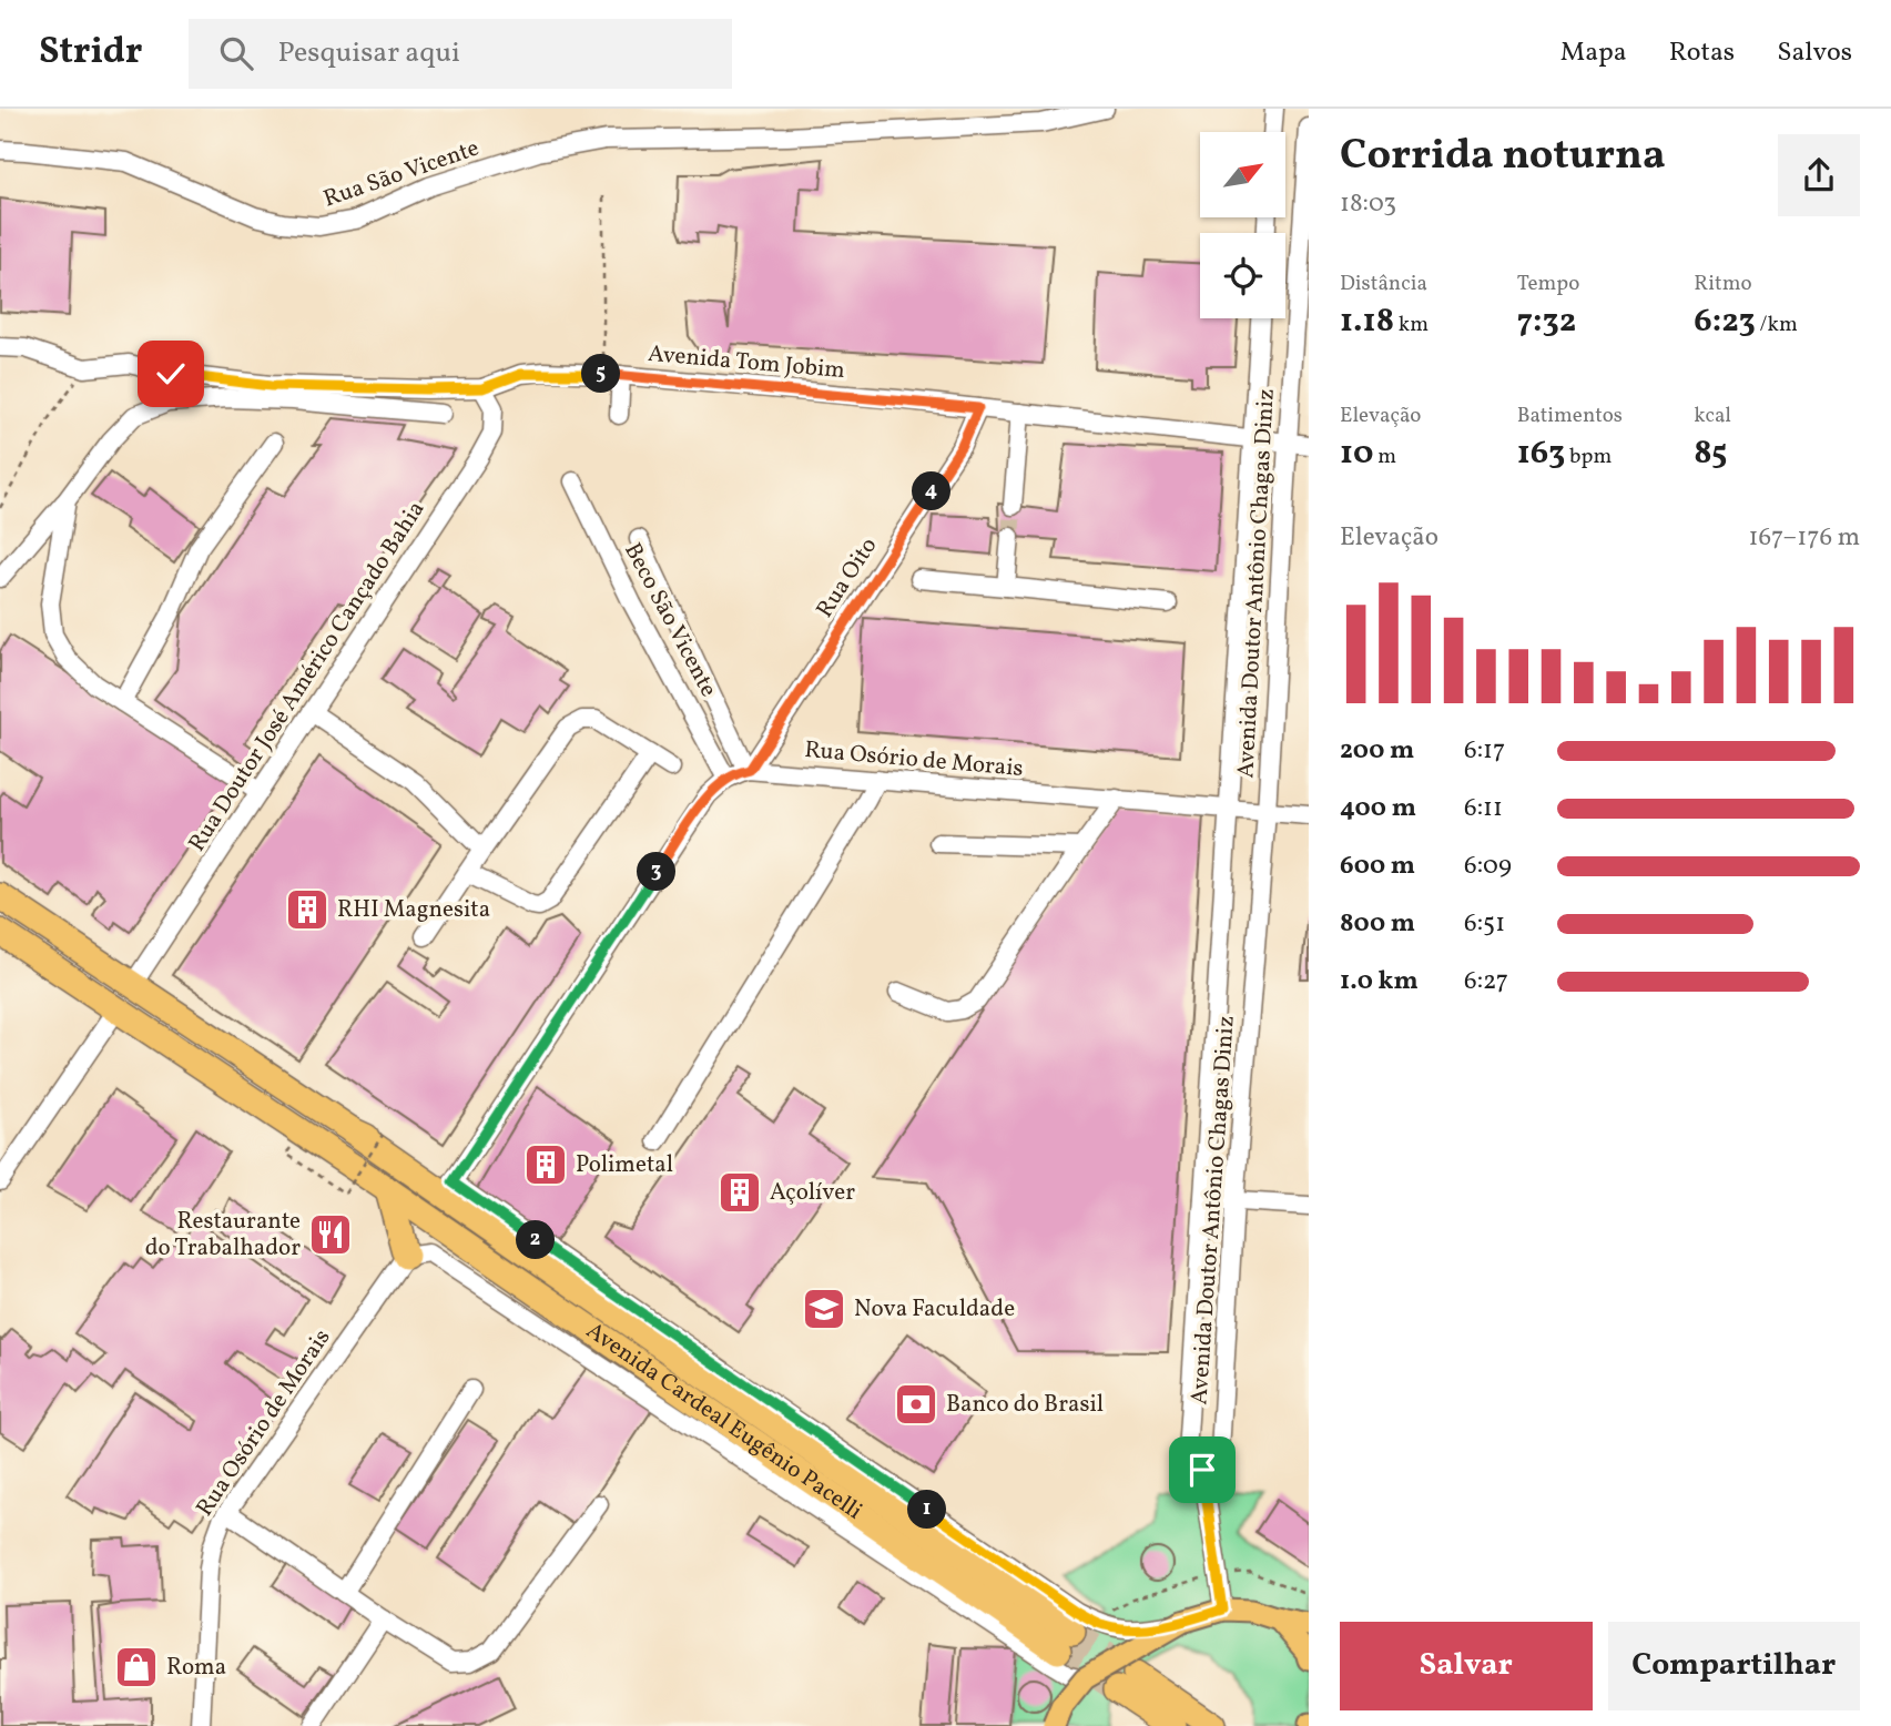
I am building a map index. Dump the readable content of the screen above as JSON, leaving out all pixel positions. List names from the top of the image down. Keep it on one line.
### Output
{"streets":{"highway":["Avenida Cardeal Eugênio Pacelli"],"street":["Rua São Vicente","Avenida Tom Jobim","Rua Oito","Avenida Doutor Antônio Chagas Diniz","Beco São Vicente","Rua Doutor José Américo Cançado Bahia","Rua Osório de Morais"]},"crossings":[["Avenida Tom Jobim","Rua Oito"],["Avenida Tom Jobim","Avenida Doutor Antônio Chagas Diniz"],["Avenida Tom Jobim","Rua Doutor José Américo Cançado Bahia"],["Rua Oito","Rua Osório de Morais"],["Avenida Doutor Antônio Chagas Diniz","Rua Osório de Morais"],["Beco São Vicente","Rua Osório de Morais"],["Rua Osório de Morais","Avenida Cardeal Eugênio Pacelli"]],"places":{"building":["RHI Magnesita","Polimetal","Açolíver"],"restaurant":["Restaurante do Trabalhador"],"school or university":["Nova Faculdade"],"bank":["Banco do Brasil"],"shop":["Roma"]},"north":"top right","page":{"header":"Stridr","search":"Pesquisar aqui","nav":["Mapa","Rotas","Salvos"],"heading":["Corrida noturna","18:03"],"stats":[["Distância","1.18 km"],["Tempo","7:32"],["Ritmo","6:23 /km"],["Elevação","10 m"],["Batimentos","163 bpm"],["kcal","85"]],"pins":["5","4","3","2","1"],"chart":["Elevação","167–176 m"],"list":[{"name":"200 m","note":"6:17"},{"name":"400 m","note":"6:11"},{"name":"600 m","note":"6:09"},{"name":"800 m","note":"6:51"},{"name":"1.0 km","note":"6:27"}],"buttons":["Salvar","Compartilhar"]}}
